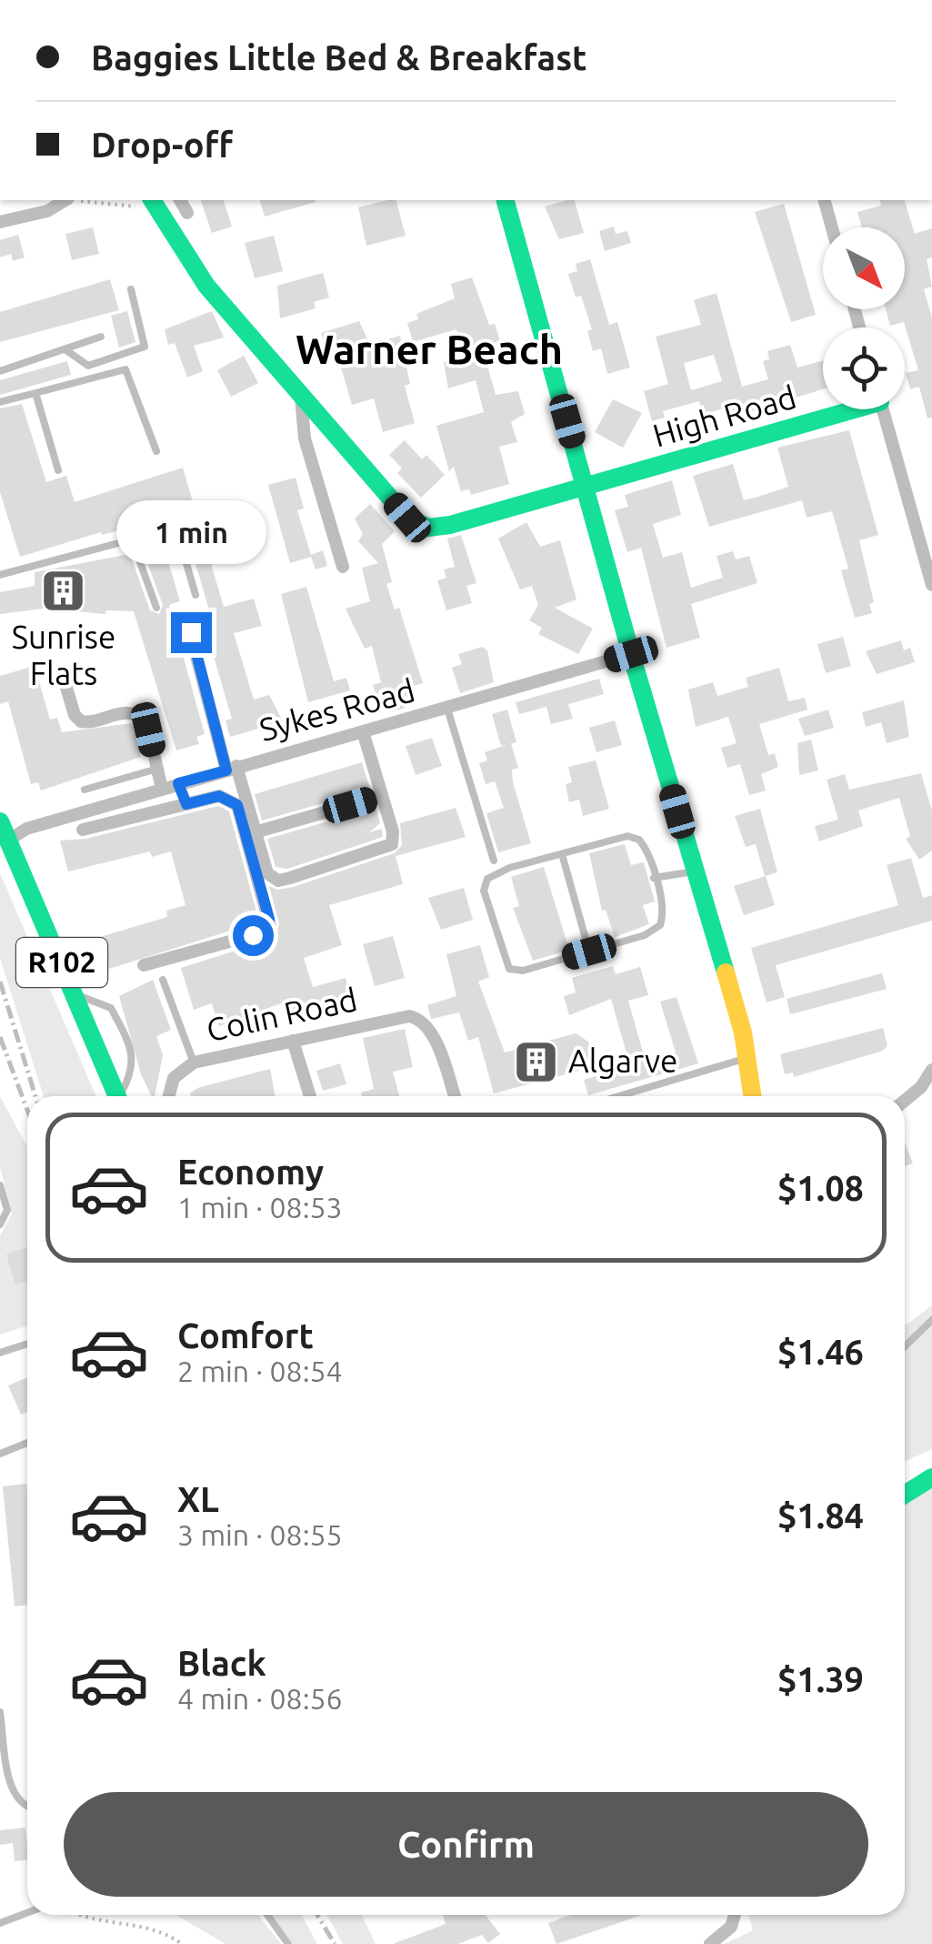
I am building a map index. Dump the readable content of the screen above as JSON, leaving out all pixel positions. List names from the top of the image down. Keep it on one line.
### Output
{"streets":{"street":["High Road","Sykes Road","R102","Colin Road"]},"crossings":[["Sykes Road","R102"]],"districts":["Warner Beach"],"places":{"building":["Sunrise Flats","Algarve"]},"north":"bottom right","page":{"banner":["Baggies Little Bed & Breakfast","Drop-off"],"bubble":"1 min","list":[{"name":"Economy","note":"1 min · 08:53","value":"$1.08"},{"name":"Comfort","note":"2 min · 08:54","value":"$1.46"},{"name":"XL","note":"3 min · 08:55","value":"$1.84"},{"name":"Black","note":"4 min · 08:56","value":"$1.39"}],"buttons":"Confirm"}}
